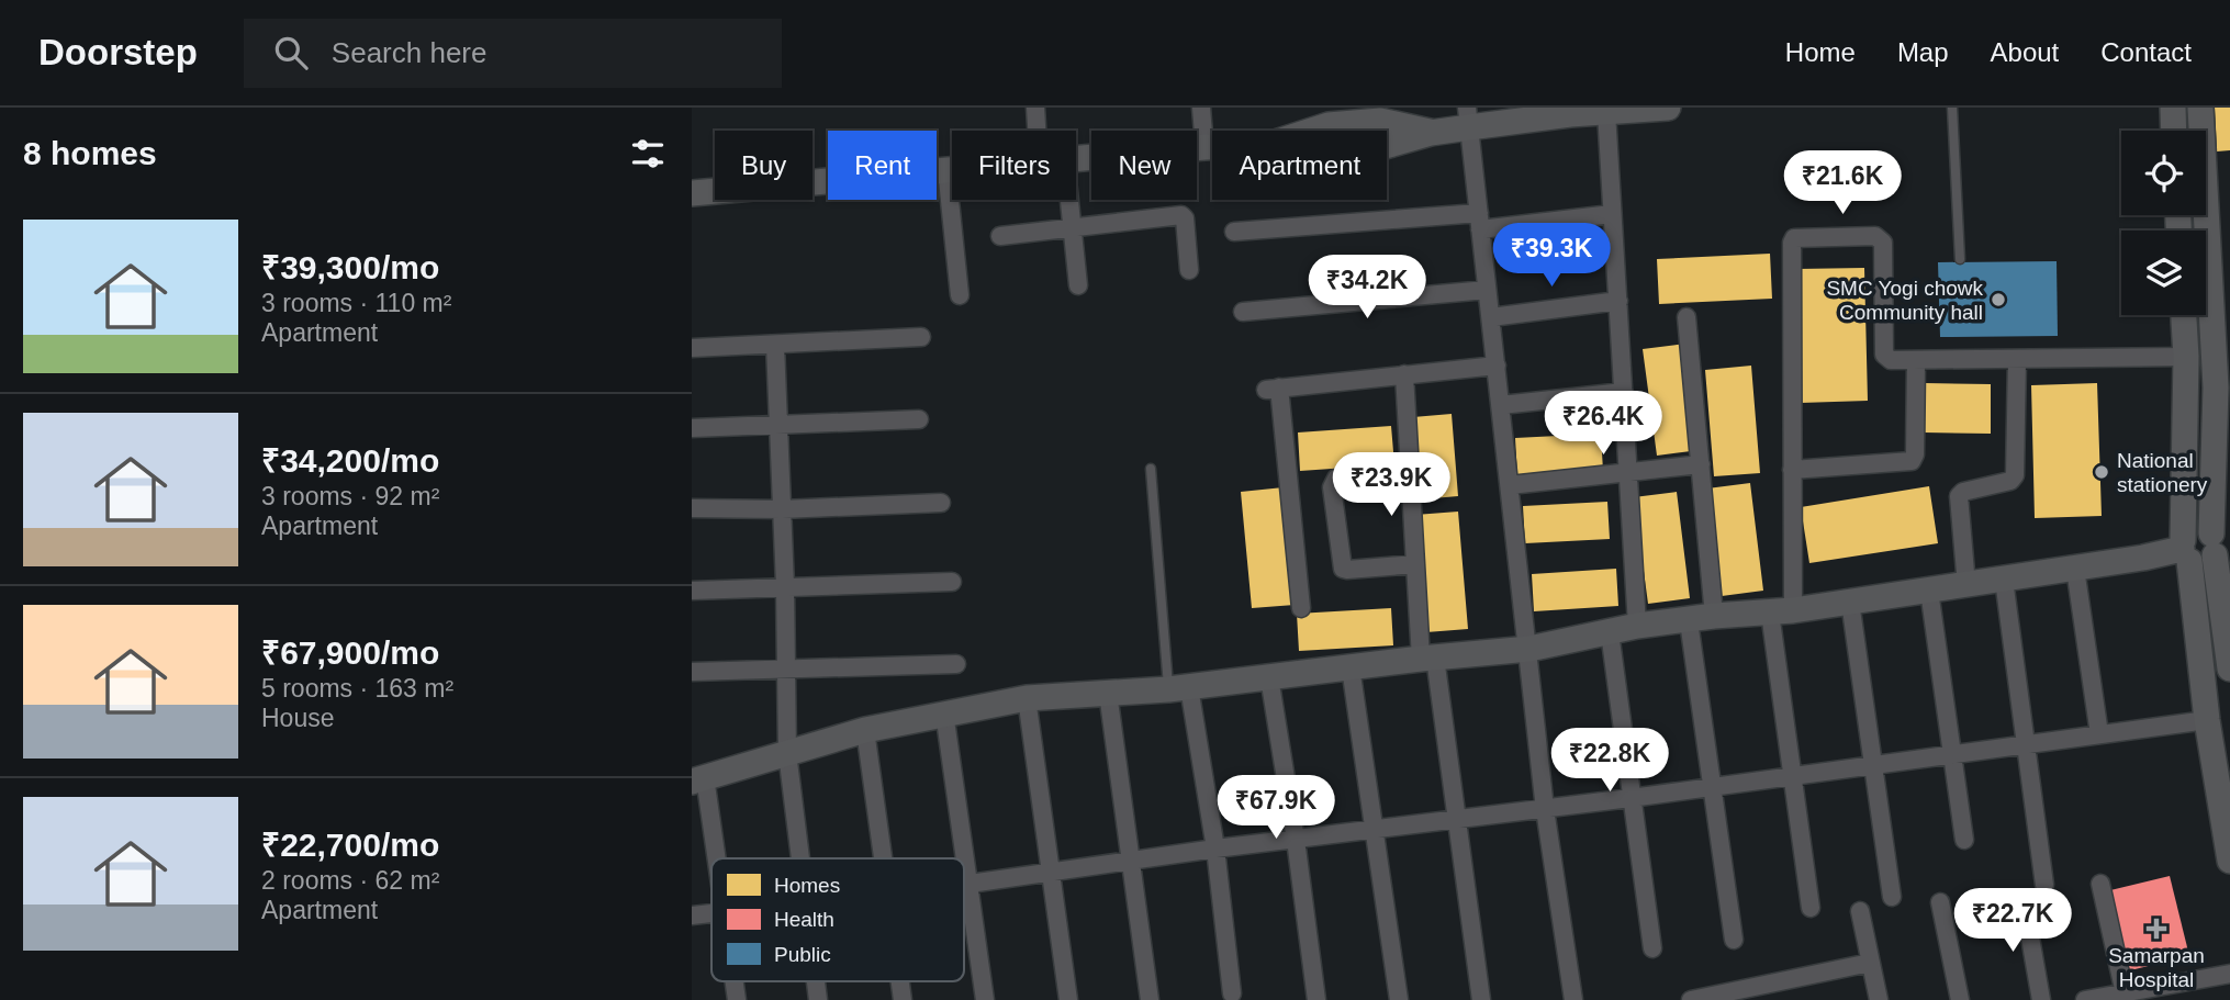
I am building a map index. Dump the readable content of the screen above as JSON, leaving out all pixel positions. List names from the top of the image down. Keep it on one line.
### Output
{"places":{"other":["SMC Yogi chowk Community hall","National stationery"],"health":["Samarpan Hospital"]},"legend":["Homes","Health","Public"],"page":{"header":"Doorstep","search":"Search here","nav":["Home","Map","About","Contact"],"heading":"8 homes","chip":["Buy","Rent","Filters","New","Apartment"],"price":["₹21.6K","₹39.3K","₹34.2K","₹26.4K","₹23.9K","₹22.8K","₹67.9K","₹22.7K"],"list":[{"name":"₹39,300/mo","note":"3 rooms · 110 m² · Apartment"},{"name":"₹34,200/mo","note":"3 rooms · 92 m² · Apartment"},{"name":"₹67,900/mo","note":"5 rooms · 163 m² · House"},{"name":"₹22,700/mo","note":"2 rooms · 62 m² · Apartment"}]}}
